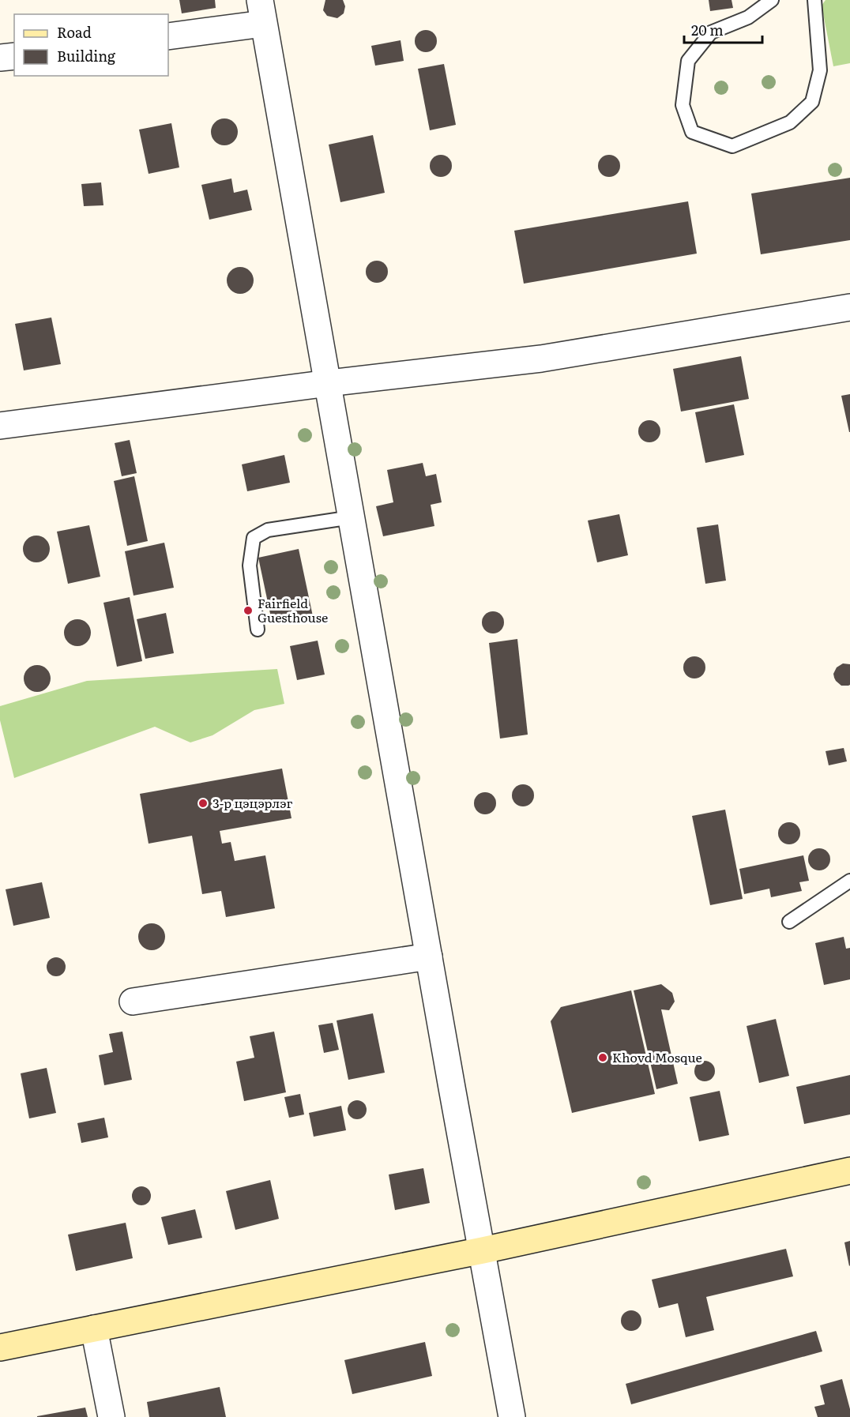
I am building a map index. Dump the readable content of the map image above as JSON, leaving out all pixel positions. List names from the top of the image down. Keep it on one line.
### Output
{"places":["Fairfield Guesthouse","3-р цэцэрлэг","Khovd Mosque"],"legend":["Road","Building"],"scale_bar":"20 m"}
